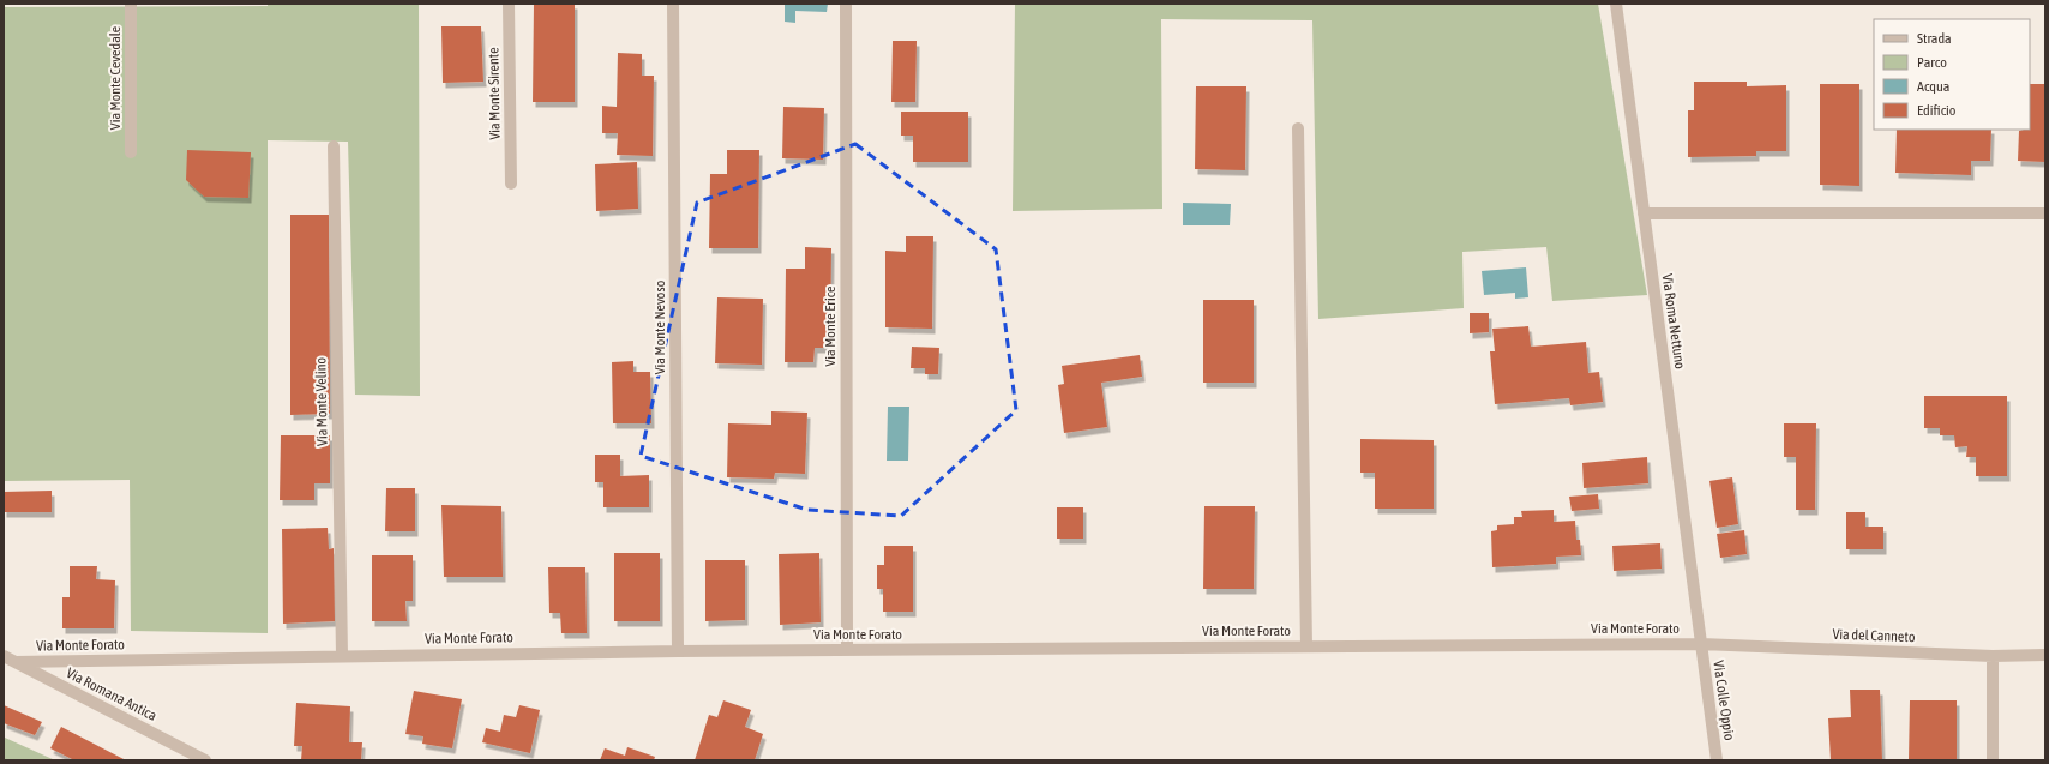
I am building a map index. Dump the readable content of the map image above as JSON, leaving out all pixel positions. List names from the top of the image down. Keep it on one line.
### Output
{"streets":{"street":["Via Monte Cevedale","Via Monte Sirente","Via Roma Nettuno","Via Monte Erice","Via Monte Nevoso","Via Monte Velino","Via Monte Forato","Via del Canneto","Via Romana Antica","Via Colle Oppio"]},"crossings":[["Via Roma Nettuno","Via Monte Forato"],["Via Roma Nettuno","Via del Canneto"],["Via Roma Nettuno","Via Colle Oppio"],["Via Monte Erice","Via Monte Forato"],["Via Monte Nevoso","Via Monte Forato"],["Via Monte Velino","Via Monte Forato"],["Via Monte Forato","Via del Canneto"],["Via Monte Forato","Via Romana Antica"],["Via Monte Forato","Via Colle Oppio"],["Via del Canneto","Via Colle Oppio"]],"legend":["Strada","Parco","Acqua","Edificio"]}
